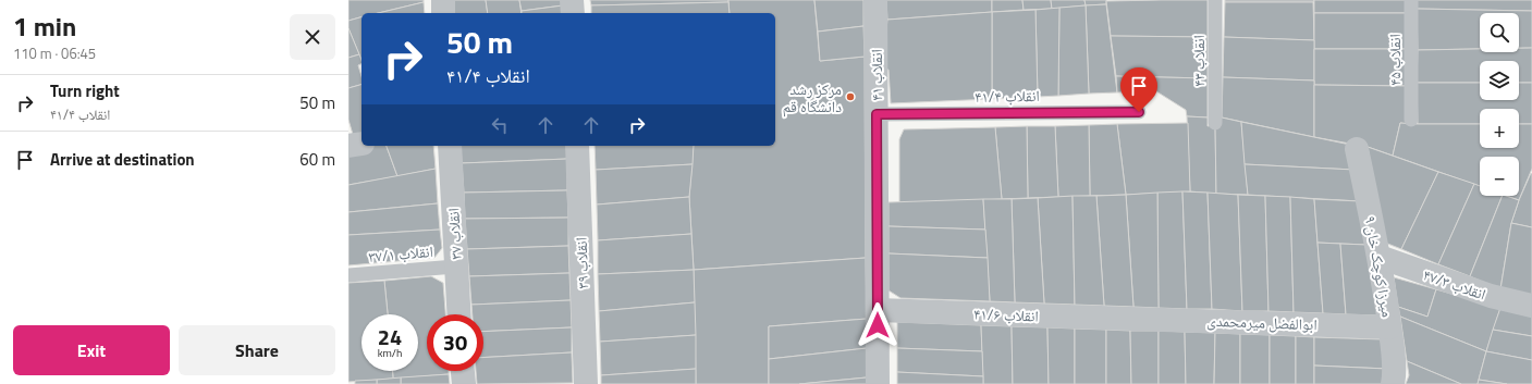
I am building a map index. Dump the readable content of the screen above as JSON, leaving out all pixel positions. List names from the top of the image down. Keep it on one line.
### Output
{"streets":{"street":["انقلاب ۴۱","انقلاب ۳۷","انقلاب ۳۹","میرزا کوچک خان ۹","انقلاب ۴۷/۳","انقلاب ۴۱/۶","ابوالفضل میرمحمدی"],"lane":["انقلاب ۴۵","انقلاب ۴۳","انقلاب ۴۱/۴","انقلاب ۳۷/۱"]},"crossings":[["انقلاب ۴۱","انقلاب ۴۱/۴"],["انقلاب ۴۱","انقلاب ۴۱/۶"],["انقلاب ۳۷","انقلاب ۳۷/۱"],["میرزا کوچک خان ۹","انقلاب ۴۷/۳"],["میرزا کوچک خان ۹","ابوالفضل میرمحمدی"],["انقلاب ۴۱/۶","ابوالفضل میرمحمدی"]],"places":["مرکز رشد دانشگاه قم"],"page":{"heading":["1 min","110 m · 06:45"],"map_buttons":["+","−"],"turn":["50 m","انقلاب ۴۱/۴"],"list":[{"name":"Turn right","note":"انقلاب ۴۱/۴","value":"50 m"},{"name":"Arrive at destination","value":"60 m"}],"speed":"24 km/h","limit":"30","buttons":["Exit","Share"]}}
